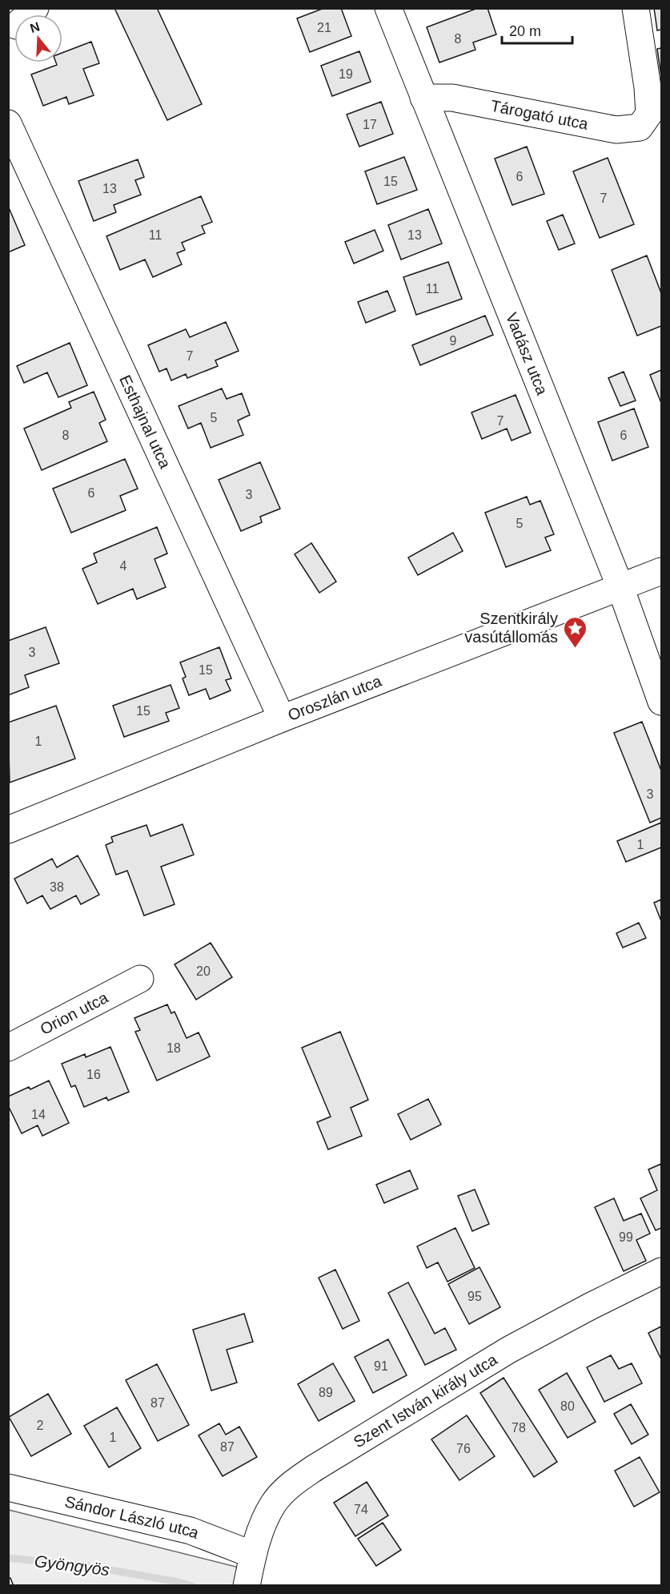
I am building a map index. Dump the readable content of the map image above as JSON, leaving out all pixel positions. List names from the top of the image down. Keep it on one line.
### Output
{"streets":{"street":["Tárogató utca","Vadász utca","Esthajnal utca","Oroszlán utca","Orion utca","Szent István király utca","Sándor László utca"]},"crossings":[["Tárogató utca","Vadász utca"],["Vadász utca","Oroszlán utca"],["Esthajnal utca","Oroszlán utca"],["Szent István király utca","Sándor László utca"]],"water":["Gyöngyös"],"places":{"place":["Szentkirály vasútállomás"]},"house_numbers":["21","8","19","17","6","15","13","7","11","13","11","9","7","5","7","8","6","6","3","5","4","3","15","15","1","3","1","38","20","18","16","14","99","95","91","89","87","80","2","78","1","87","76","74"],"scale_bar":"20 m","north":"top"}
